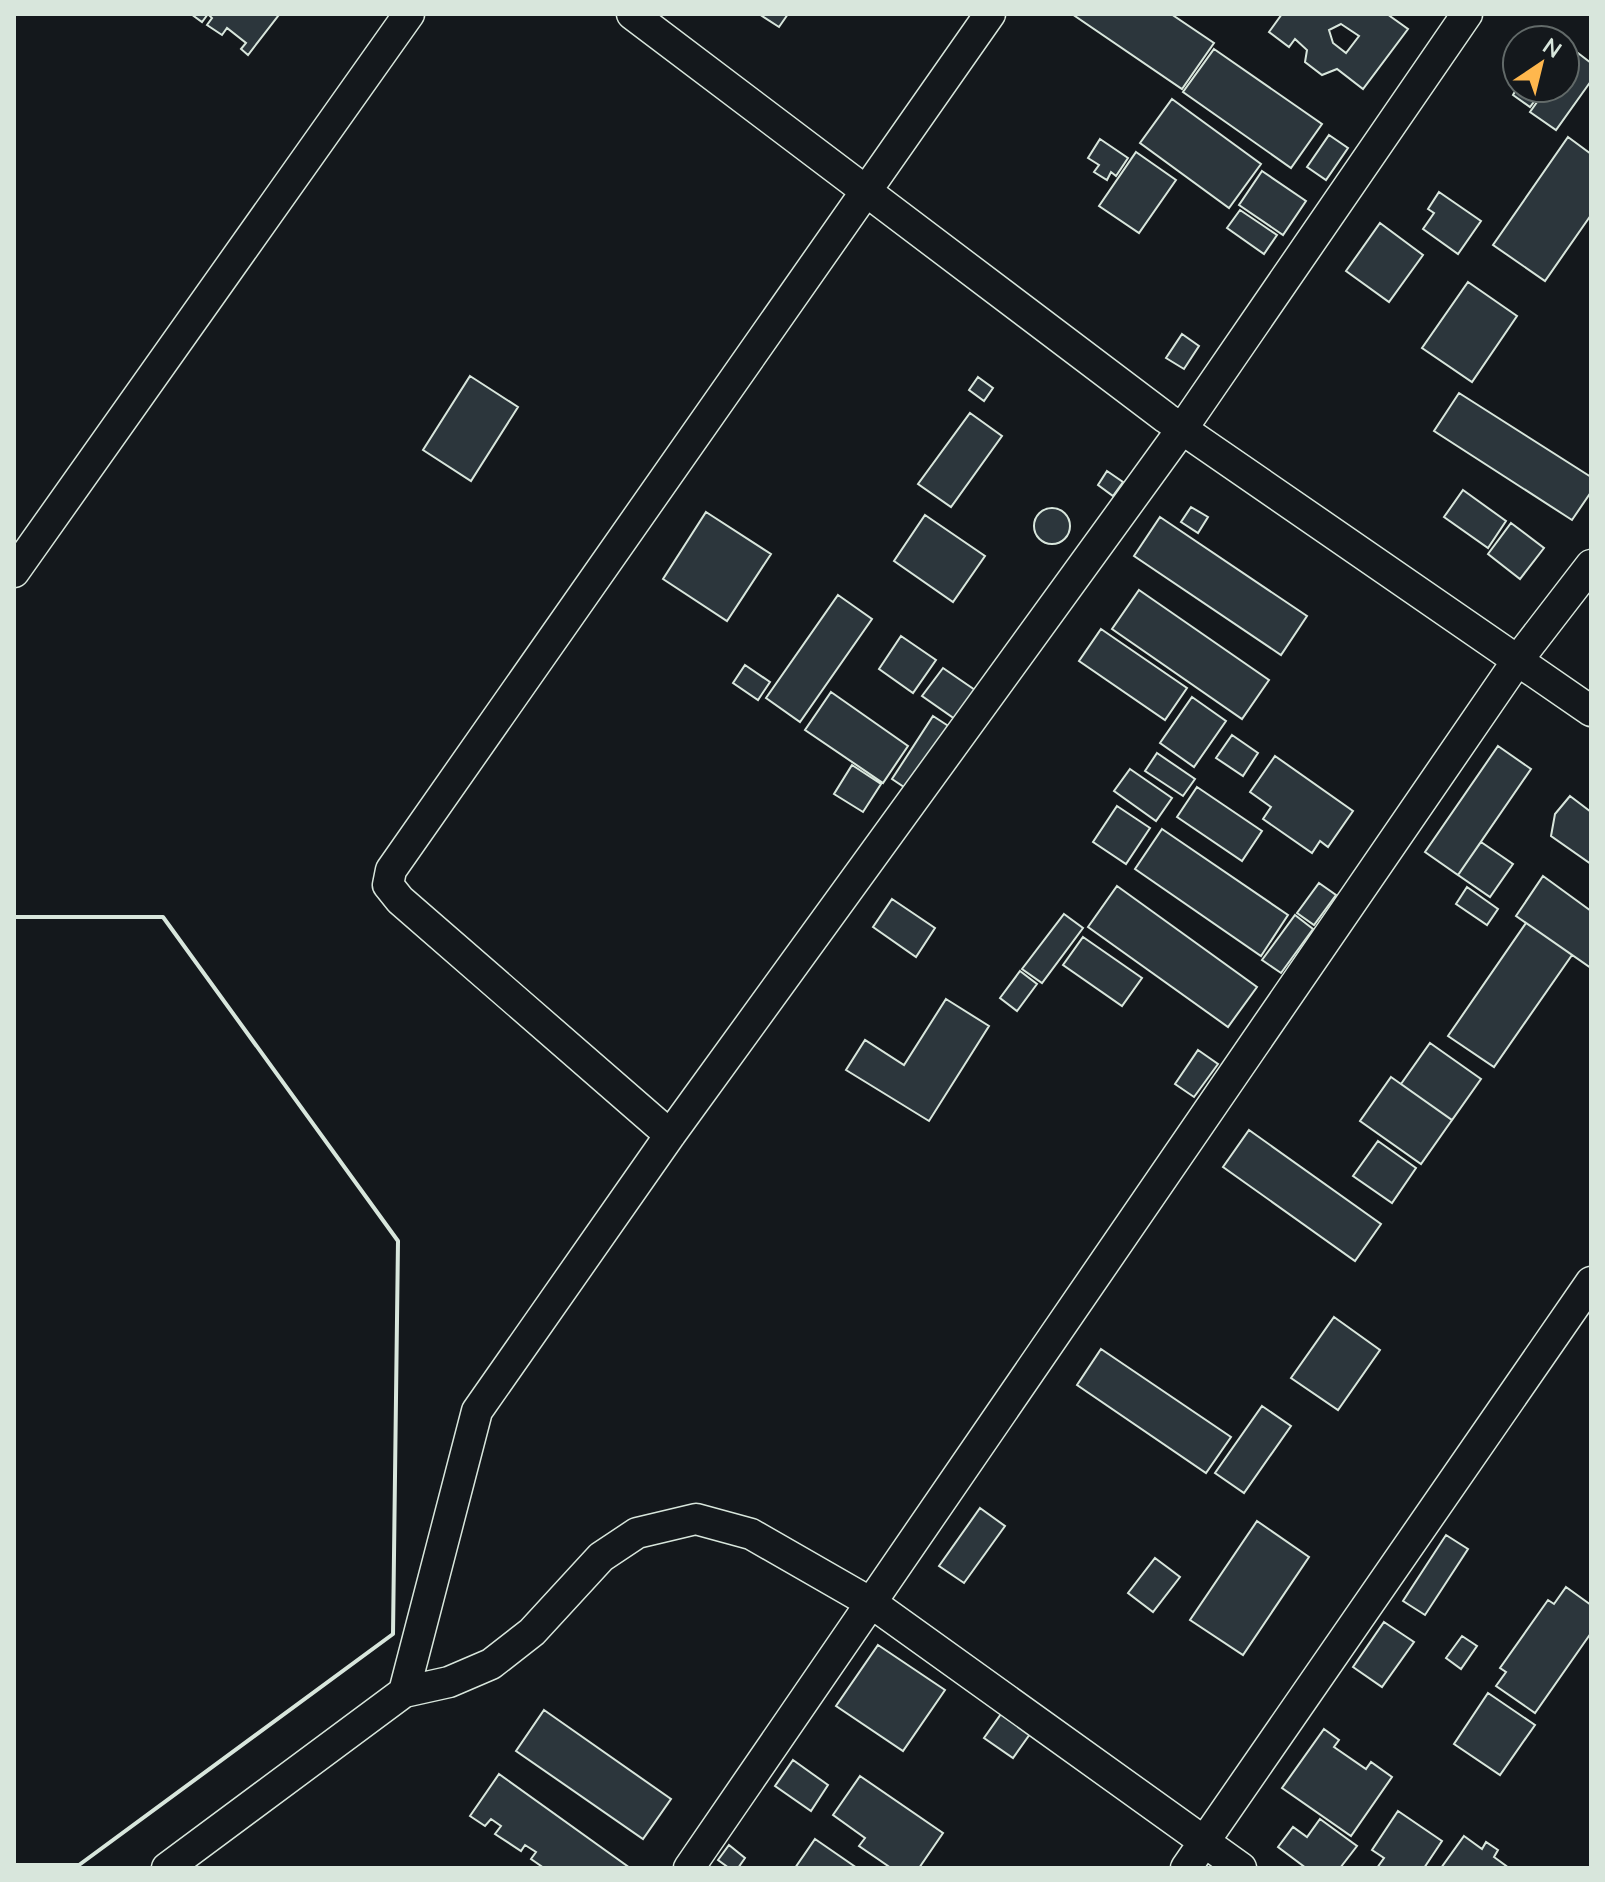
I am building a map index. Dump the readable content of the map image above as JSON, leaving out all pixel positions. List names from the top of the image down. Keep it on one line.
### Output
{"north":"top right"}
